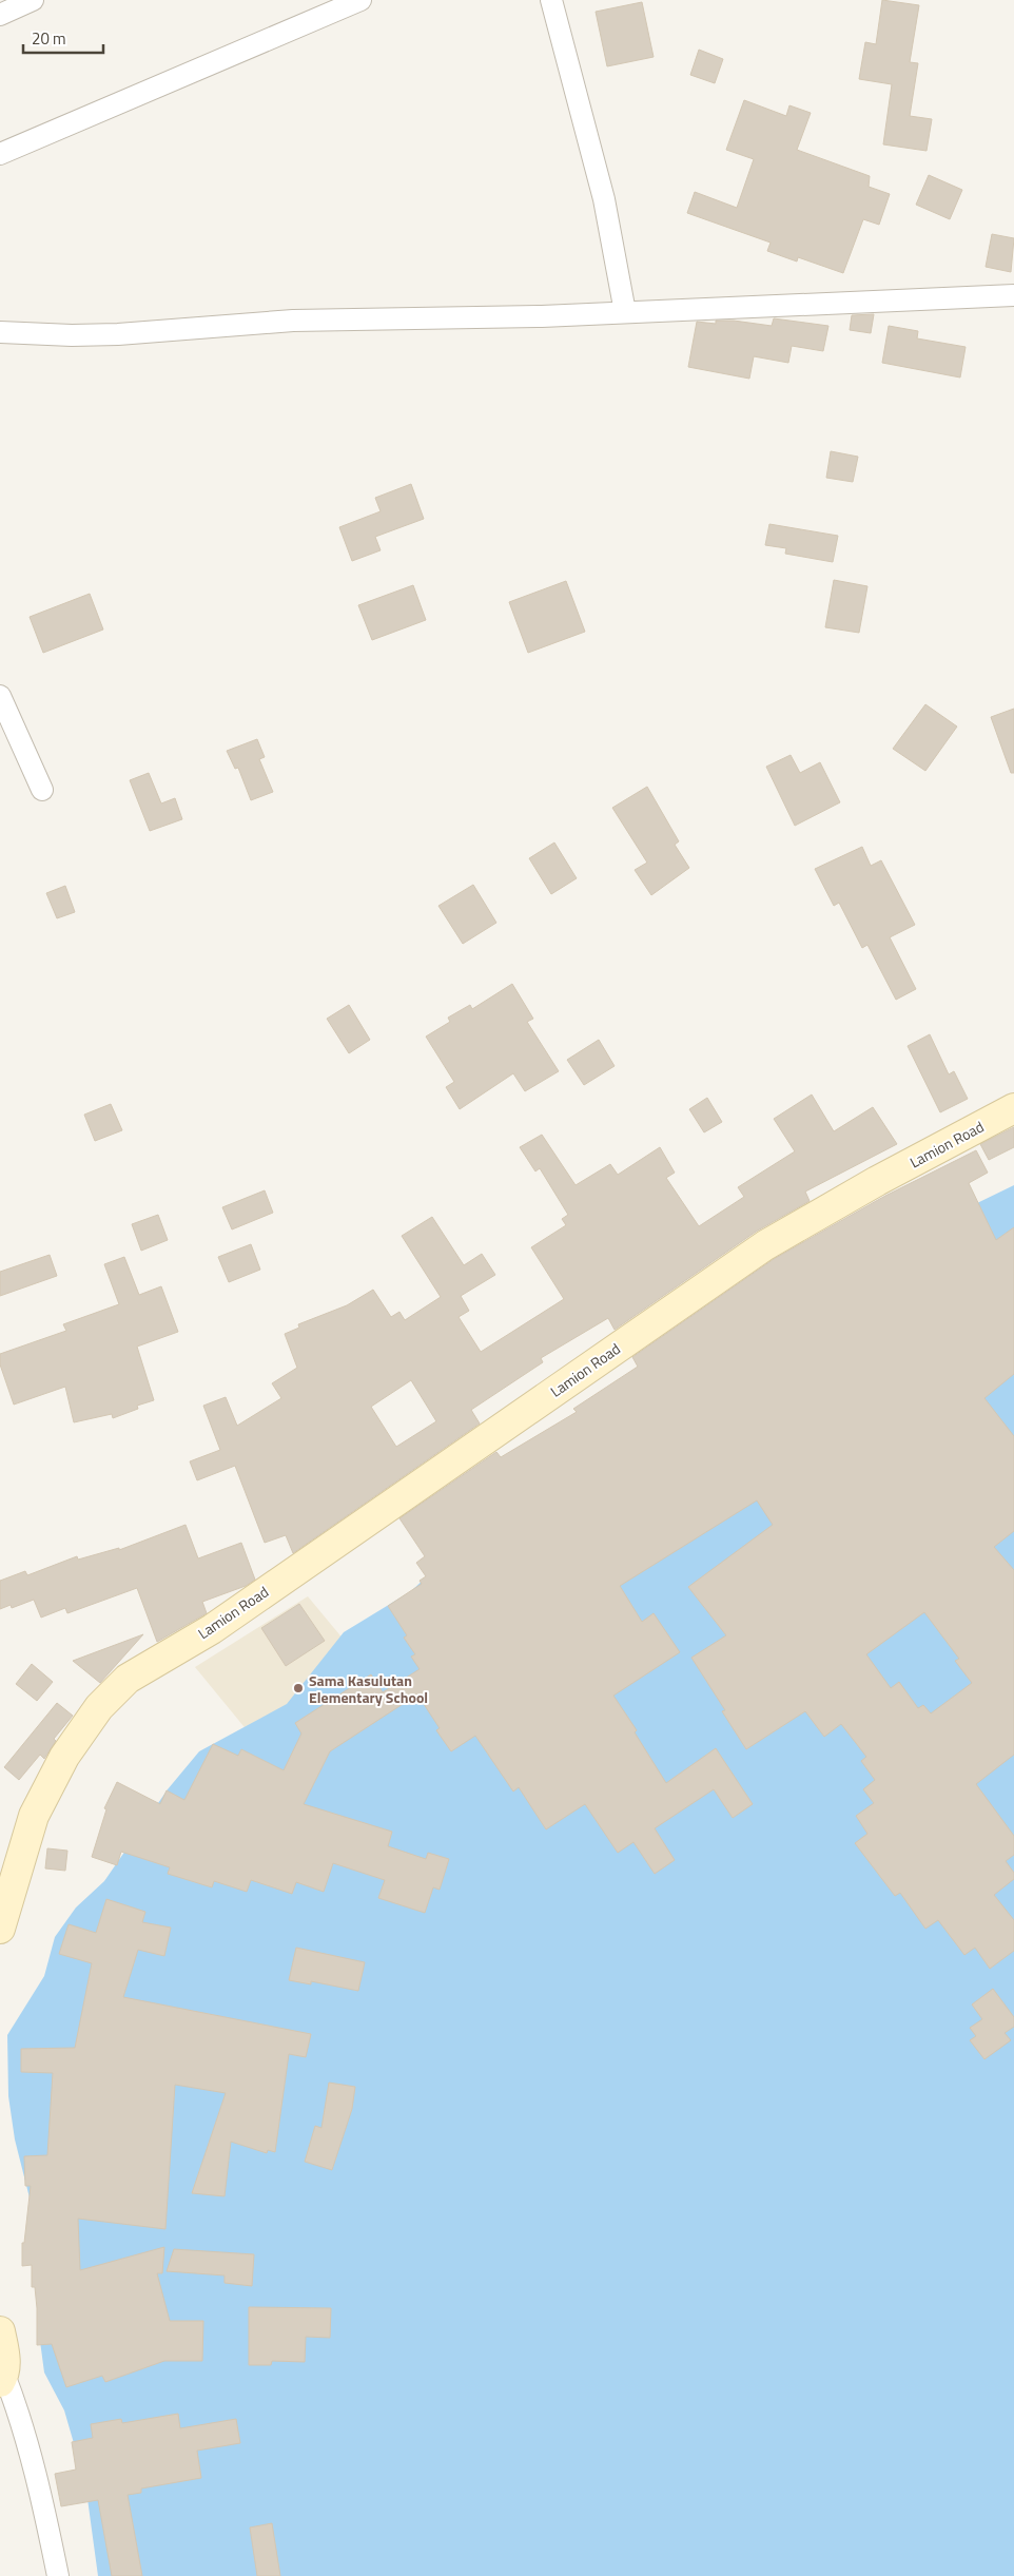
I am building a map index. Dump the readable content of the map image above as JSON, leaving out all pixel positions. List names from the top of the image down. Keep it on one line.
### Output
{"streets":{"street":["Lamion Road"]},"places":["Sama Kasulutan Elementary School"],"scale_bar":"20 m"}
